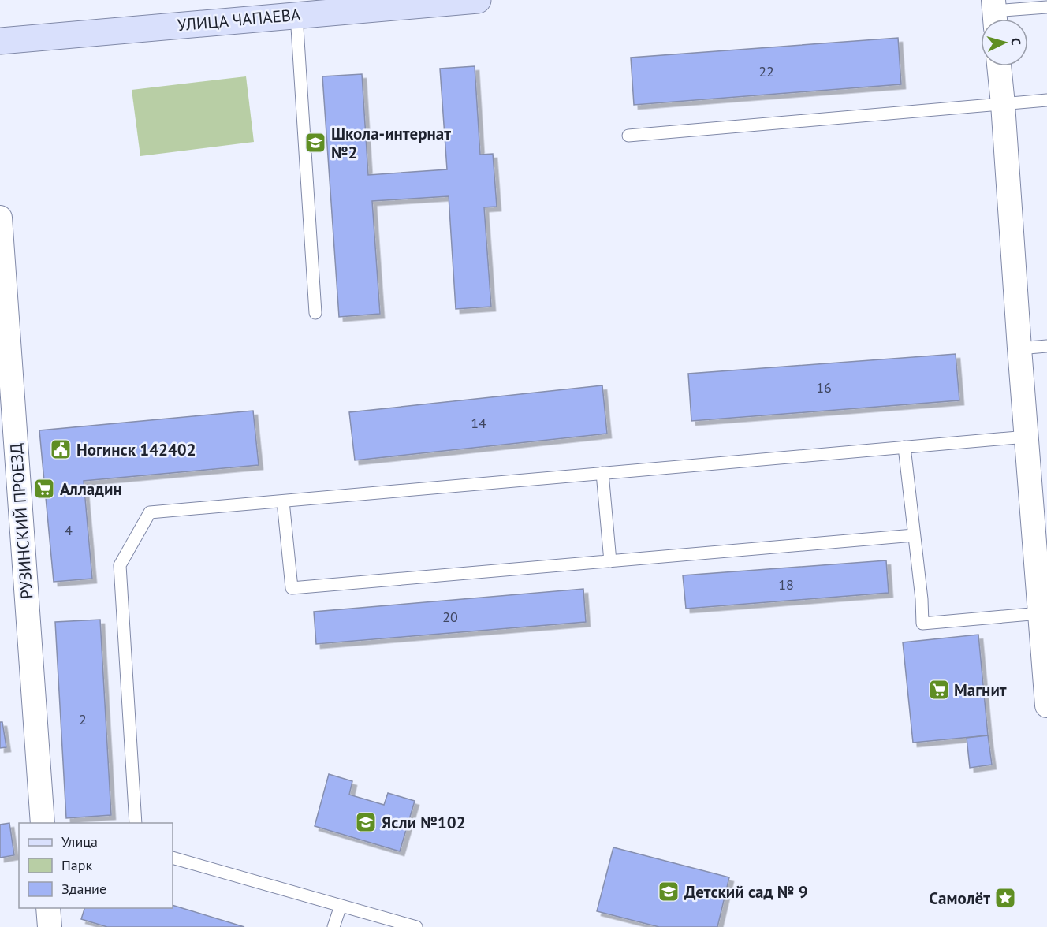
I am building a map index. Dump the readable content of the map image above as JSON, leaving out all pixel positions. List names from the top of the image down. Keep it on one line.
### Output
{"streets":{"street":["УЛИЦА ЧАПАЕВА","РУЗИНСКИЙ ПРОЕЗД"]},"places":{"school or university":["Школа-интернат №2","Ясли №102","Детский сад № 9"],"public building":["Ногинск 142402"],"supermarket":["Алладин","Магнит"],"place":["Самолёт"]},"house_numbers":["22","16","14","4","18","20","2"],"legend":["Улица","Парк","Здание"],"north":"right"}
